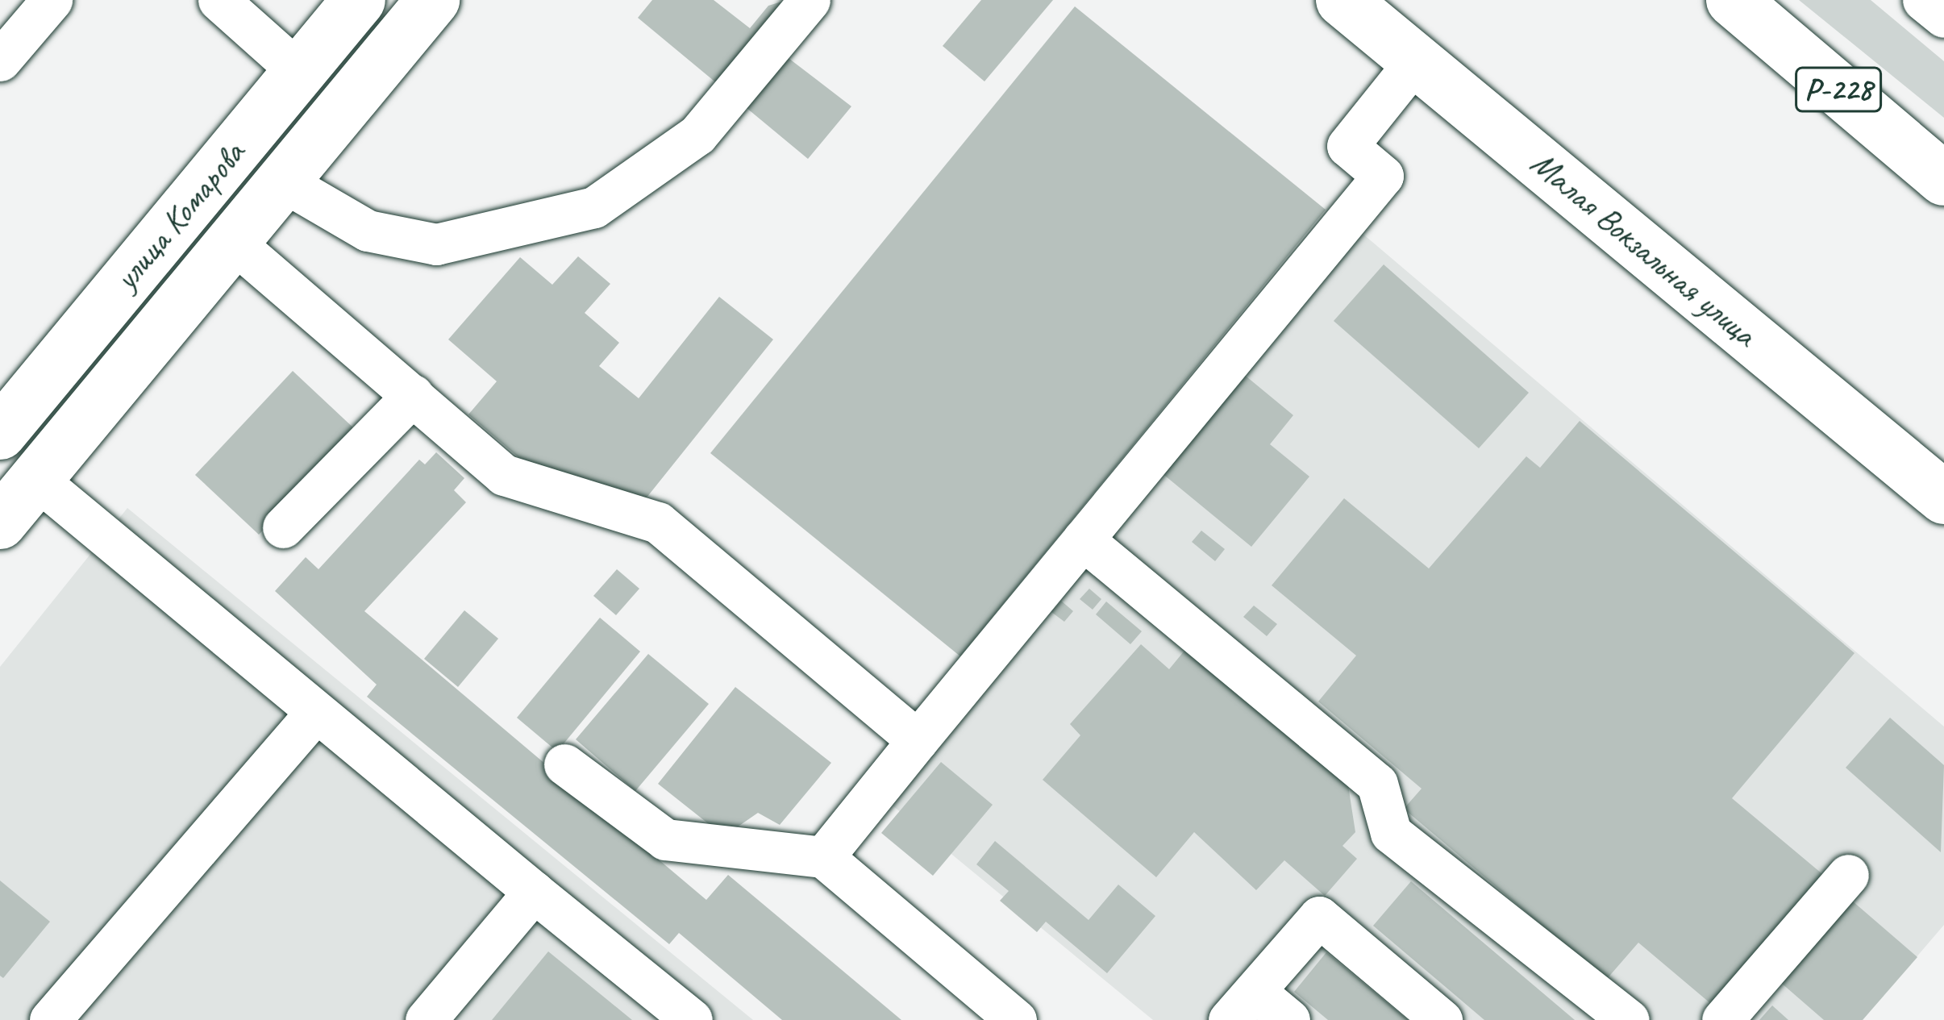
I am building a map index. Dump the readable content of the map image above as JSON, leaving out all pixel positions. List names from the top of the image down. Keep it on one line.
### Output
{"streets":{"main road":["Р-228","улица Комарова","Малая Вокзальная улица"]}}
